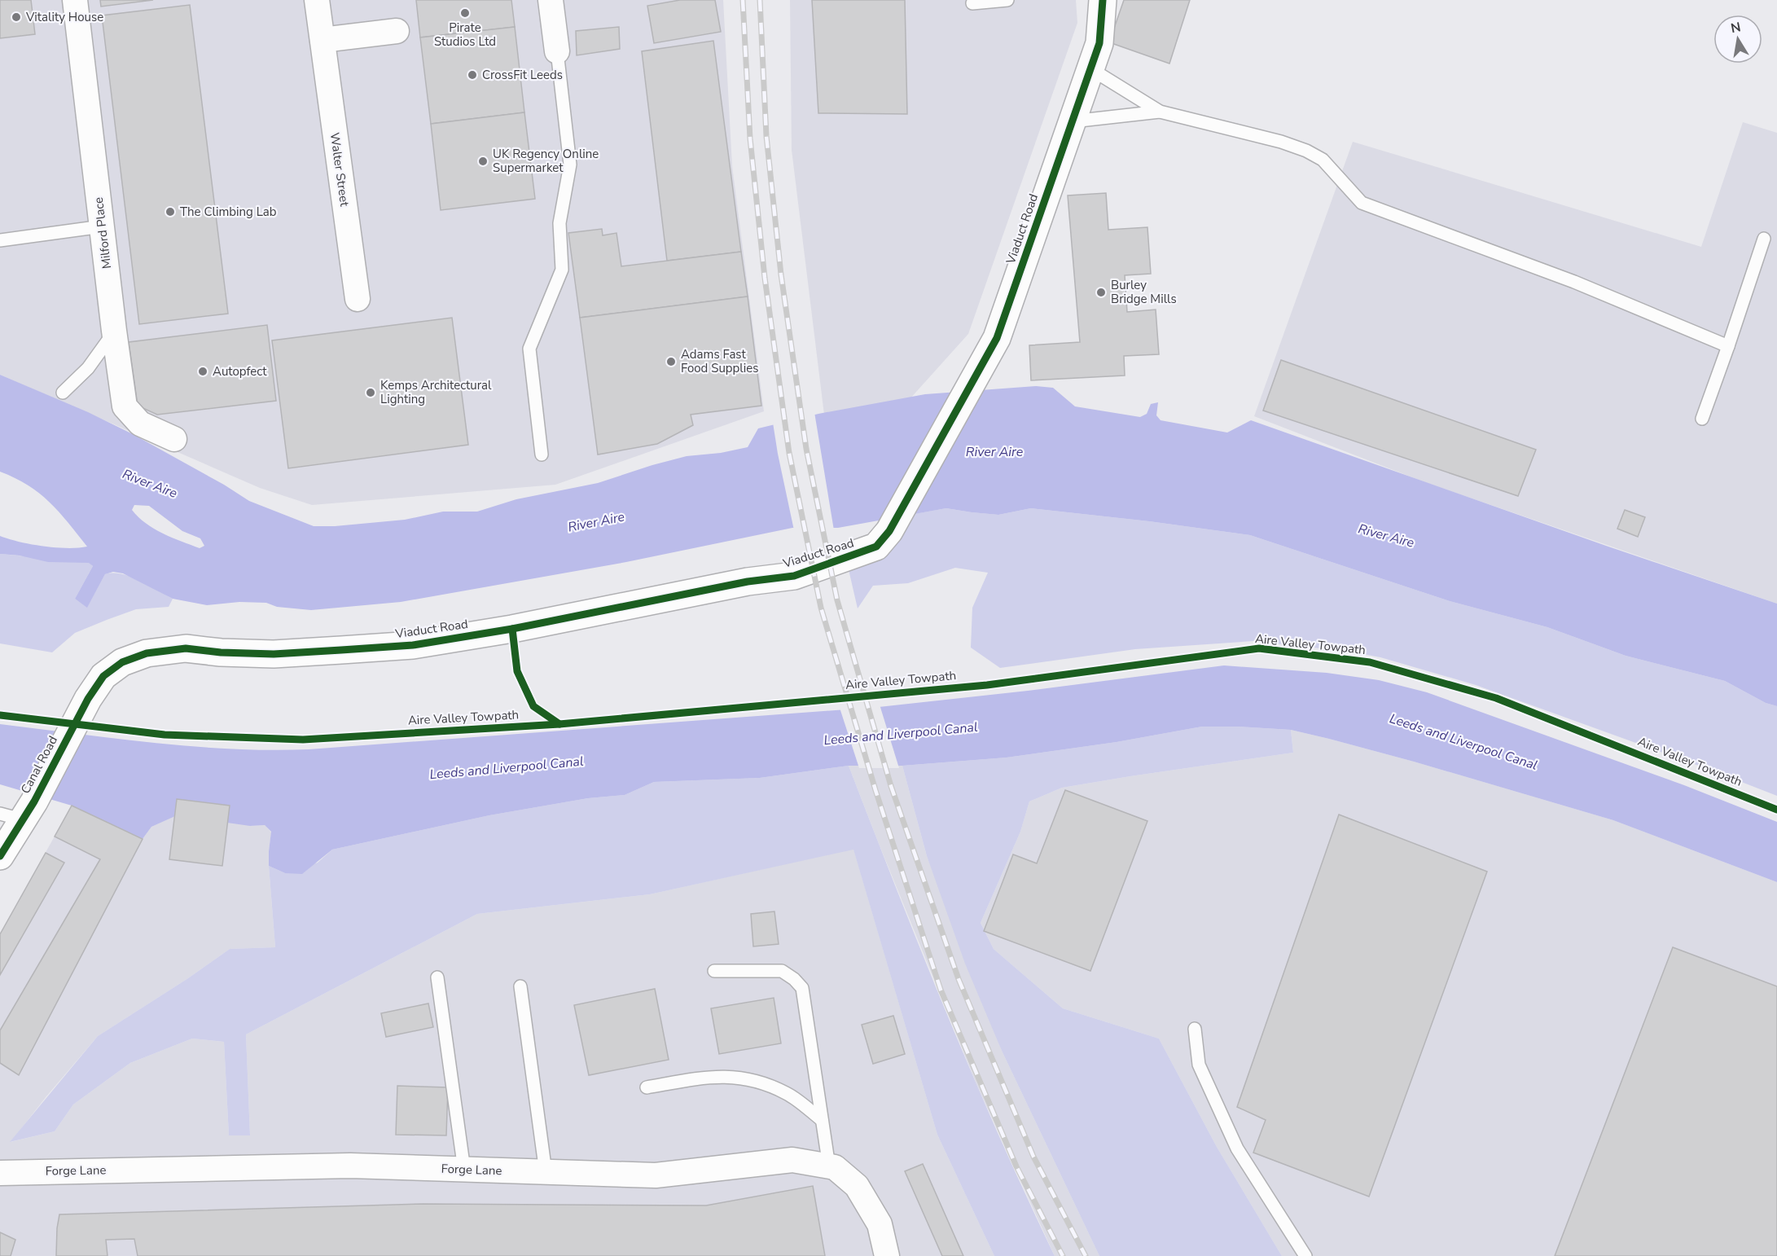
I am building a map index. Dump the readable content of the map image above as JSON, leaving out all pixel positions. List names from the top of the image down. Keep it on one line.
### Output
{"streets":{"street":["Walter Street","Viaduct Road","Milford Place","Canal Road","Forge Lane"],"cycle path":["Aire Valley Towpath"]},"crossings":[["Viaduct Road","Canal Road"]],"water":["River Aire","Leeds and Liverpool Canal"],"places":["Pirate Studios Ltd","Vitality House","CrossFit Leeds","UK Regency Online Supermarket","The Climbing Lab","Burley Bridge Mills","Adams Fast Food Supplies","Autopfect","Kemps Architectural Lighting"],"north":"top"}
